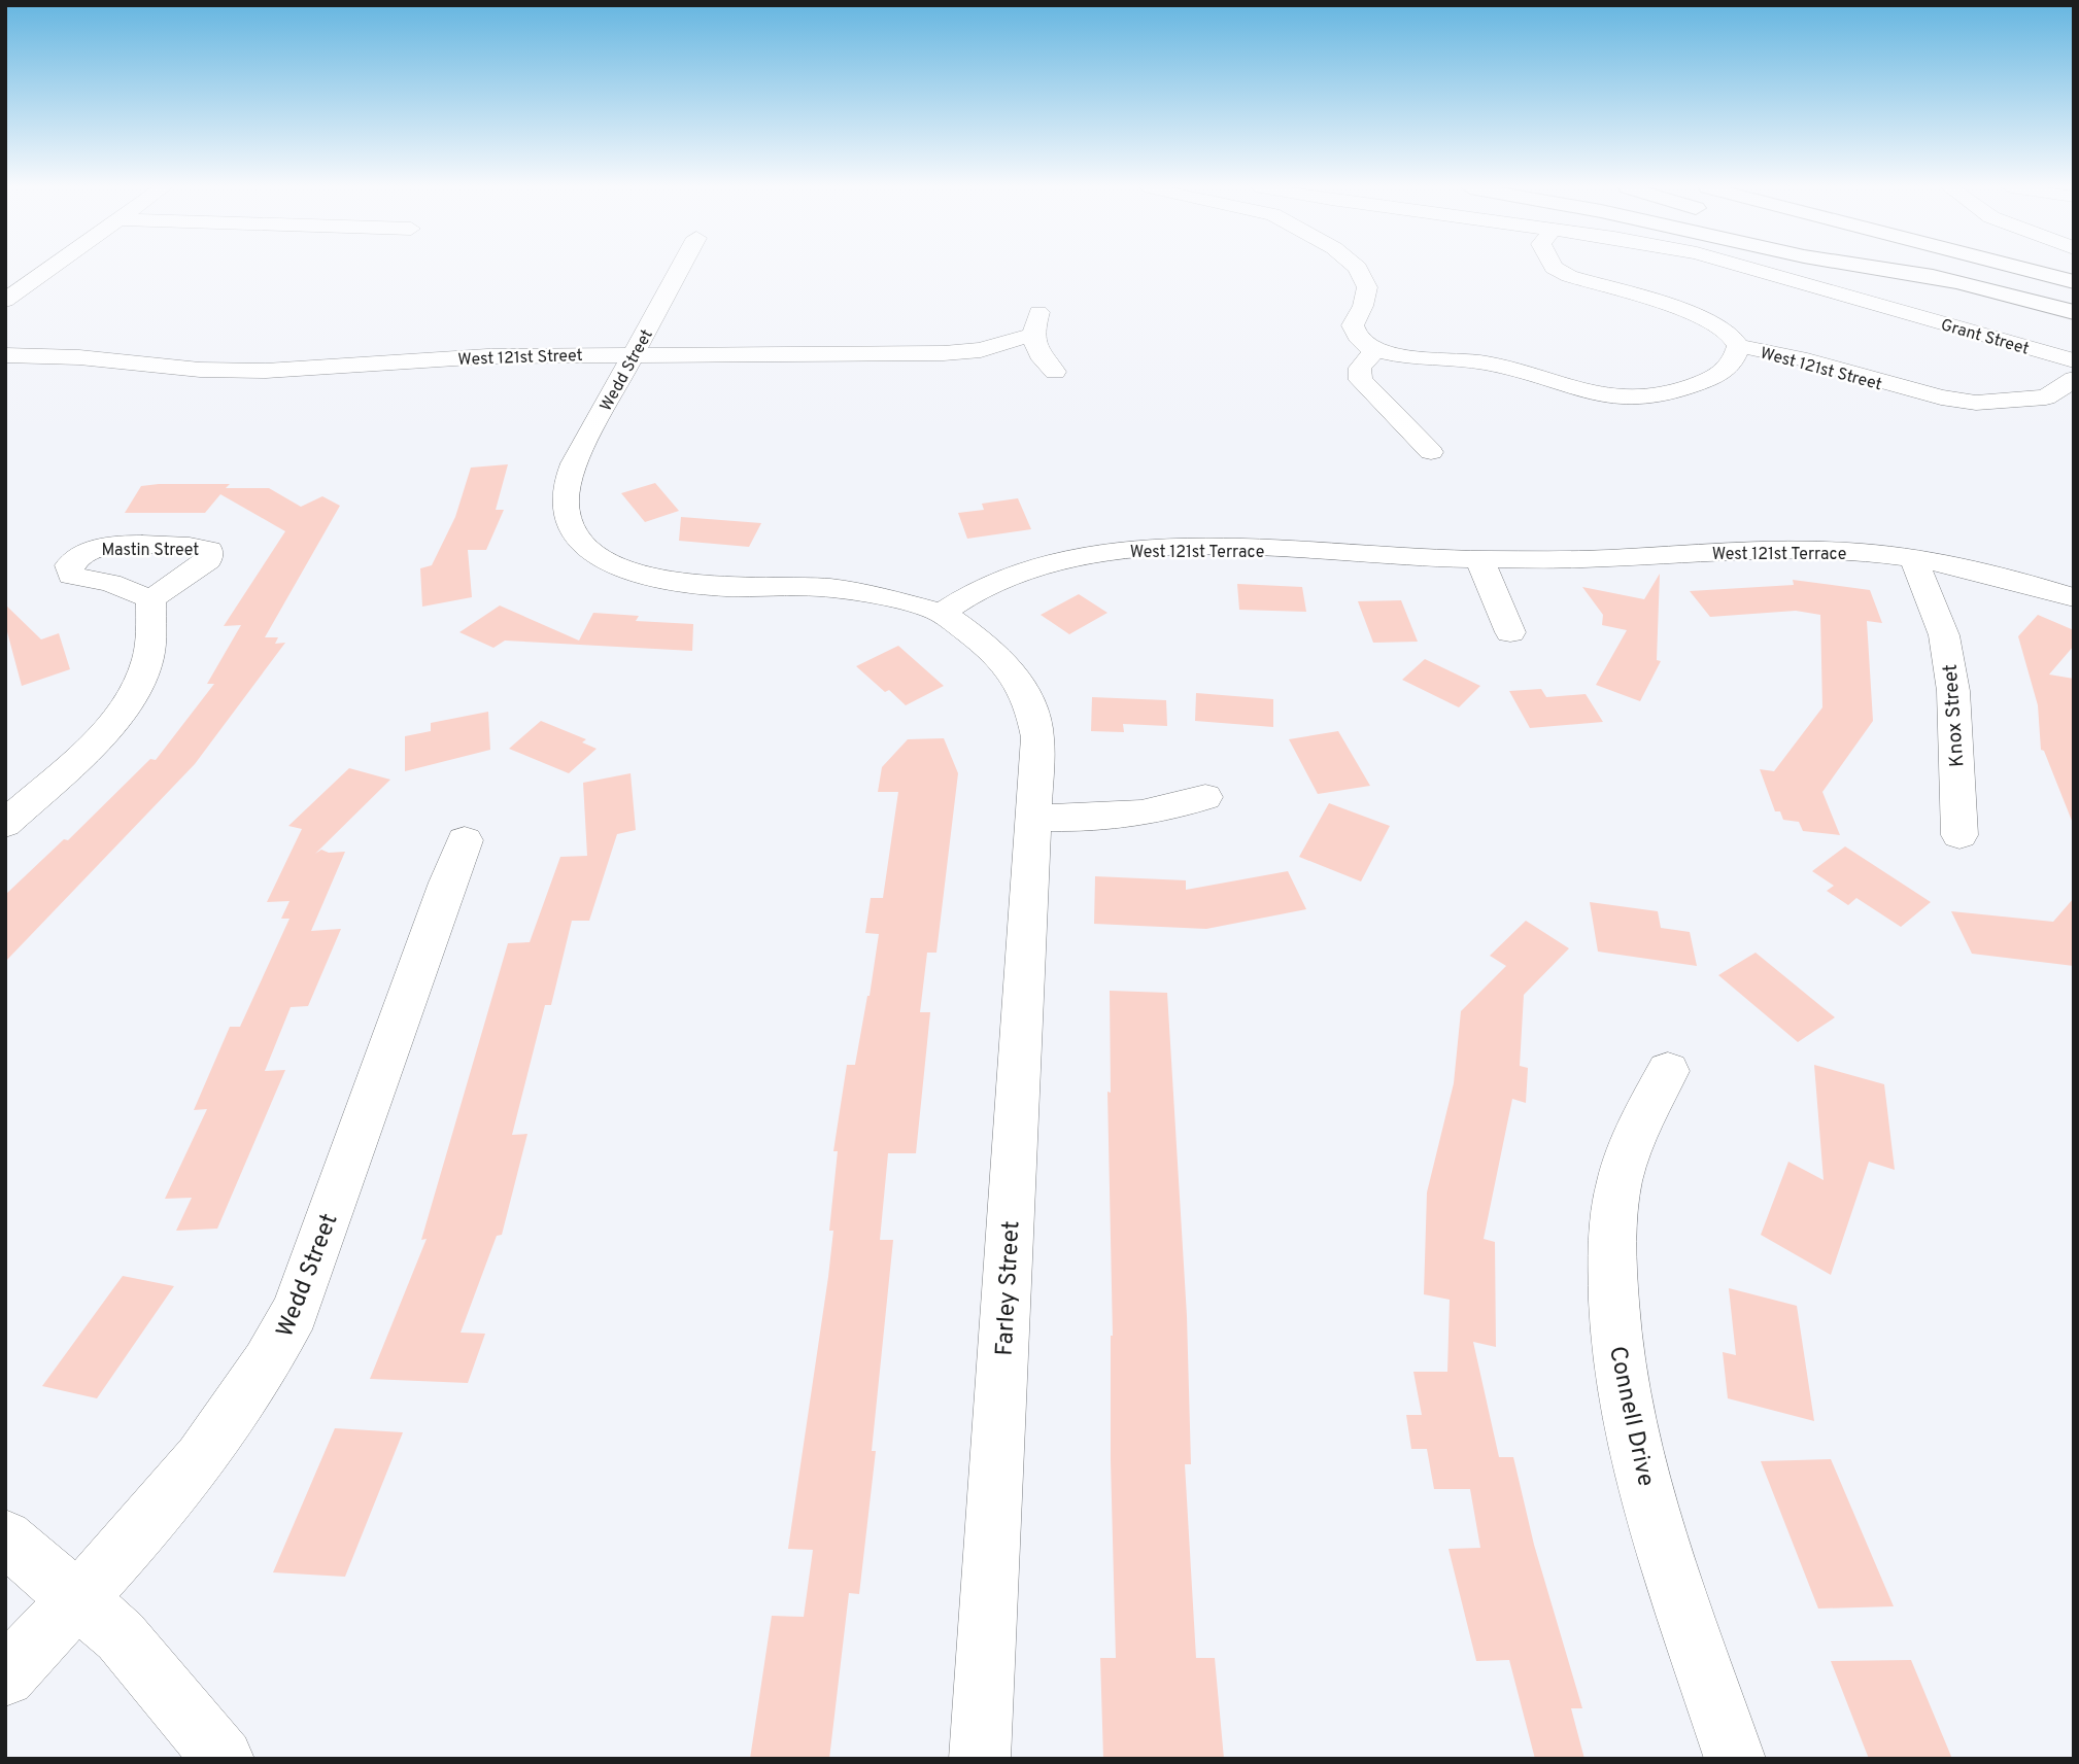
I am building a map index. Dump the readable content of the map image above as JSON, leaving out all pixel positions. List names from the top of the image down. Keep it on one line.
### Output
{"streets":{"street":["Grant Street","West 121st Street","Wedd Street","West 121st Terrace","Knox Street","Farley Street","Connell Drive"]},"crossings":[["West 121st Street","Wedd Street"],["West 121st Terrace","Knox Street"],["West 121st Terrace","Farley Street"]]}
